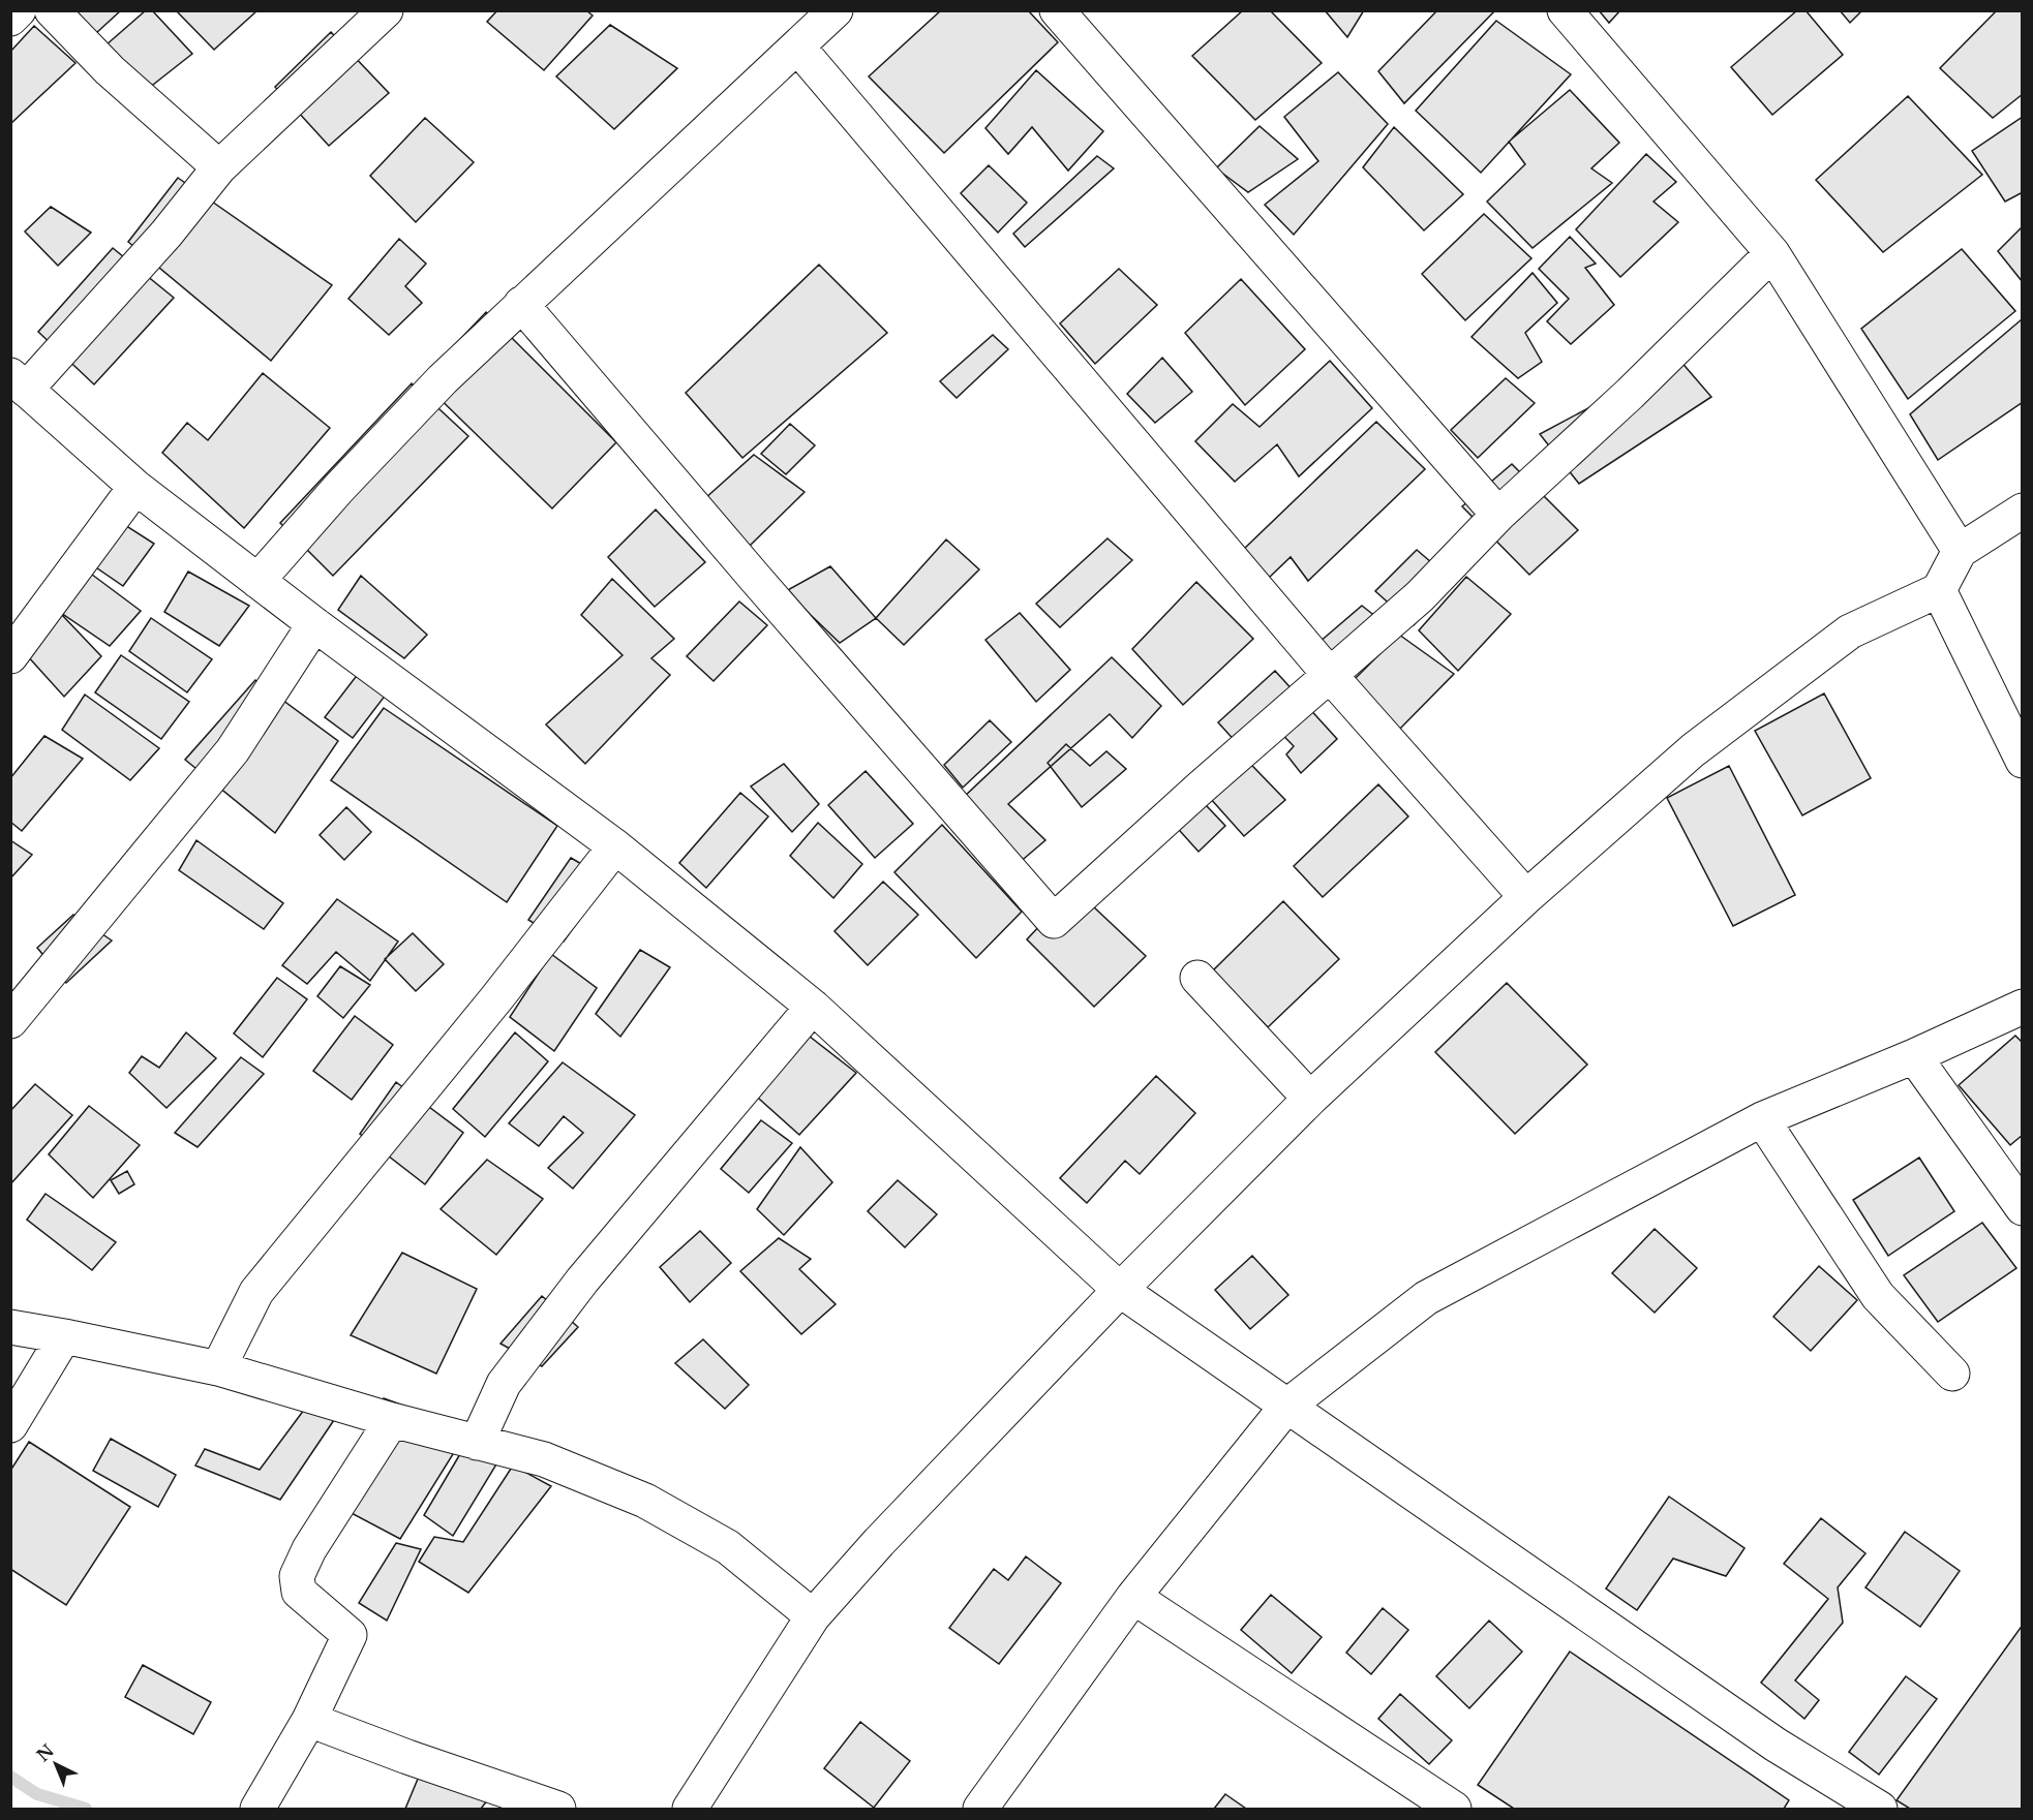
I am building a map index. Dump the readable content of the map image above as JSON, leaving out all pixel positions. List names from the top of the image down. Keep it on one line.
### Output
{"north":"top left"}
